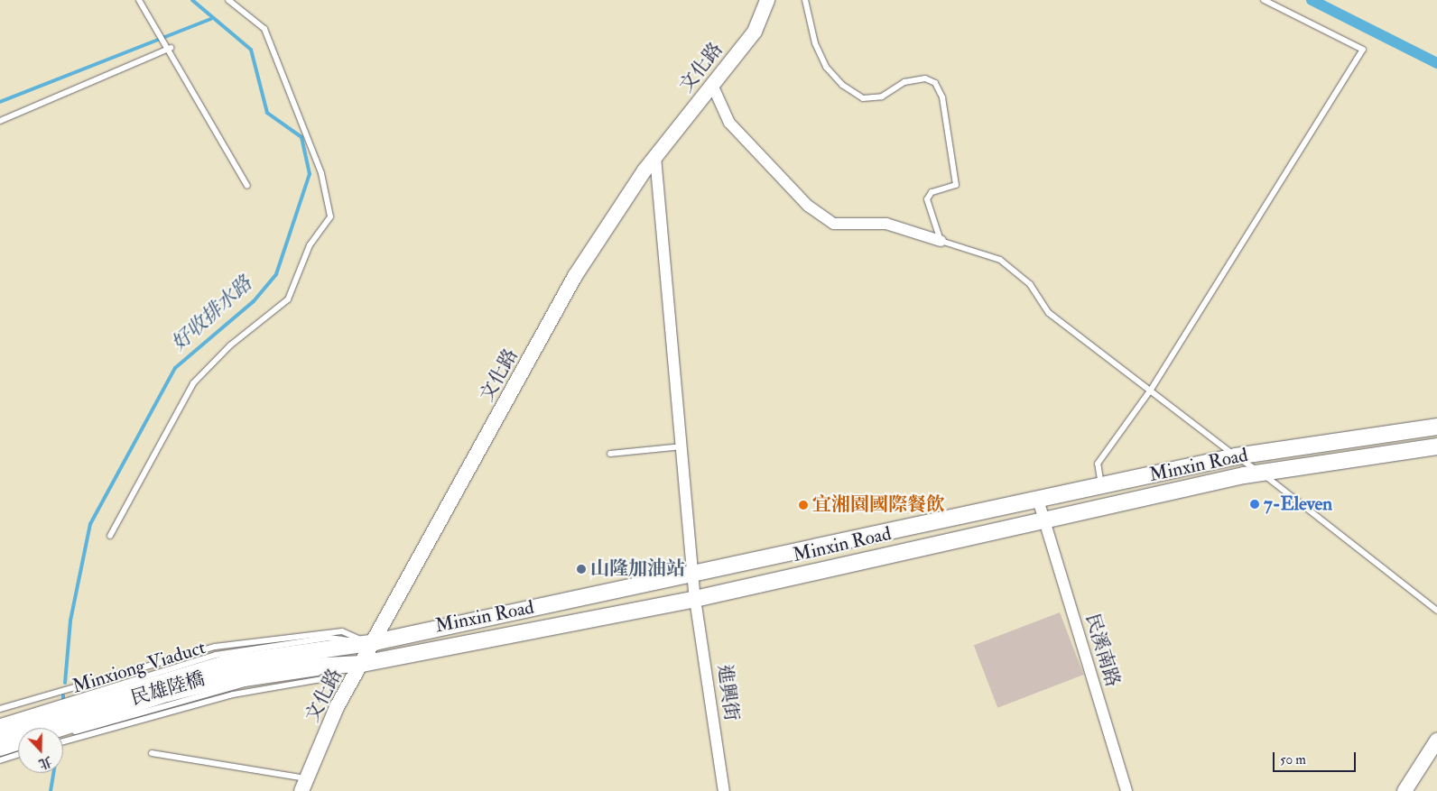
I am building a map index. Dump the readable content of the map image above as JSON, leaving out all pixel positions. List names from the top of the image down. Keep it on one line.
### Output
{"streets":{"main road":["Minxin Road","Minxiong Viaduct"],"street":["文化路","民溪南路","進興街"],"lane":["民雄陸橋"]},"crossings":[["文化路","Minxin Road"],["文化路","進興街"],["Minxin Road","民溪南路"],["Minxin Road","Minxiong Viaduct"],["Minxin Road","民雄陸橋"],["Minxin Road","進興街"],["Minxiong Viaduct","民雄陸橋"]],"water":["好收排水路"],"places":["7-Eleven","宜湘園國際餐飲","山隆加油站"],"scale_bar":"50 m","north":"bottom"}
